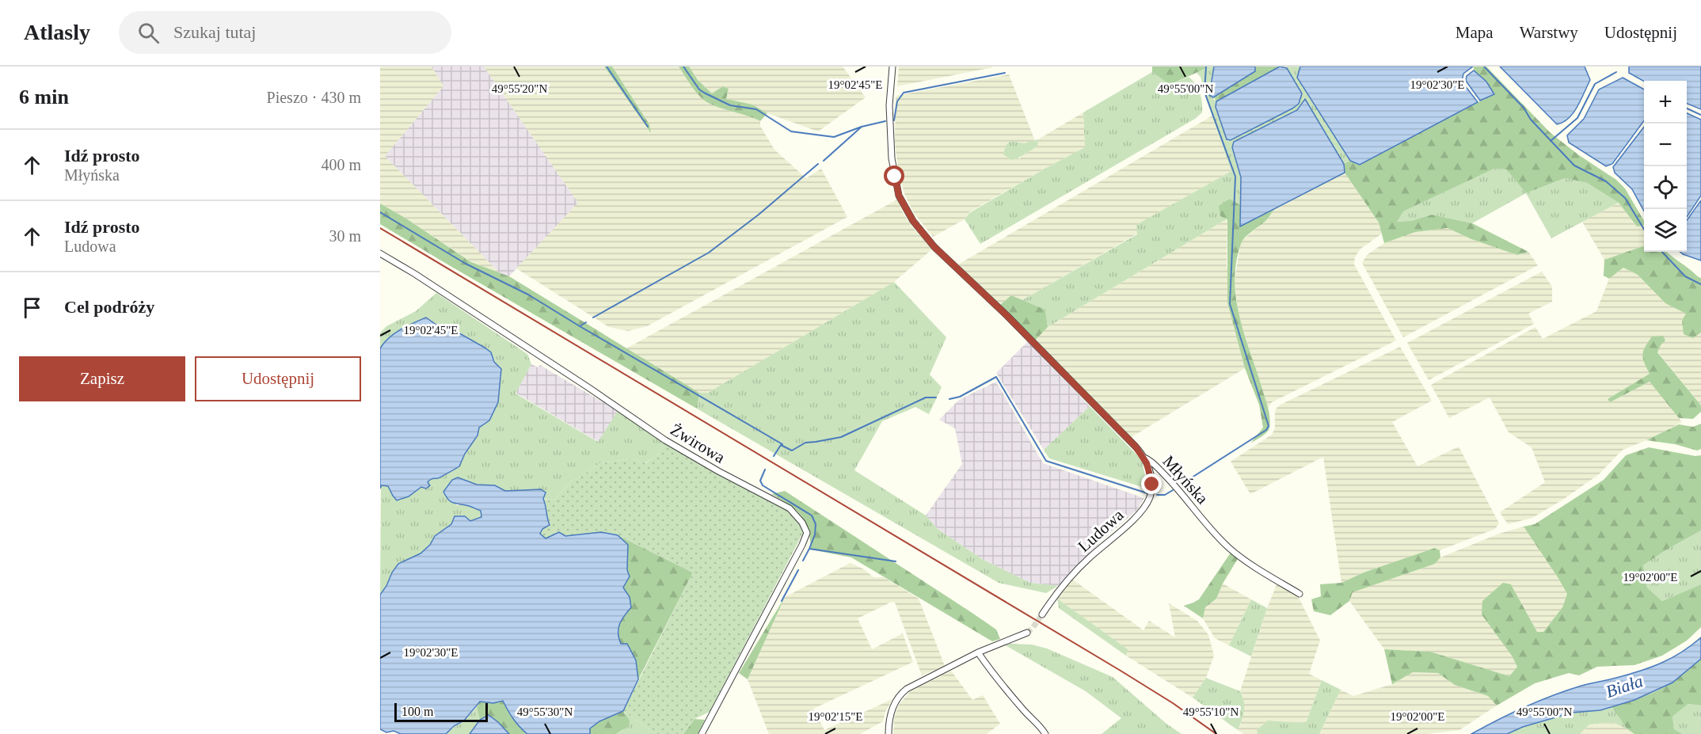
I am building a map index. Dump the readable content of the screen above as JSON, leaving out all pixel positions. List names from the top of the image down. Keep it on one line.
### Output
{"streets":{"street":["Żwirowa","Młyńska","Ludowa"]},"crossings":[["Młyńska","Ludowa"]],"water":["Biała"],"scale_bar":"100 m","page":{"header":"Atlasly","search":"Szukaj tutaj","nav":["Mapa","Warstwy","Udostępnij"],"heading":["6 min","Pieszo · 430 m"],"map_buttons":["+","−"],"list":[["Idź prosto","Młyńska","400 m"],["Idź prosto","Ludowa","30 m"],"Cel podróży"],"buttons":["Zapisz","Udostępnij"],"scale":"100 m"},"coordinates":["19°02'45\"E","19°02'30\"E","49°55'20\"N","49°55'00\"N","19°02'00\"E","49°55'30\"N","49°55'10\"N","19°02'15\"E"]}
